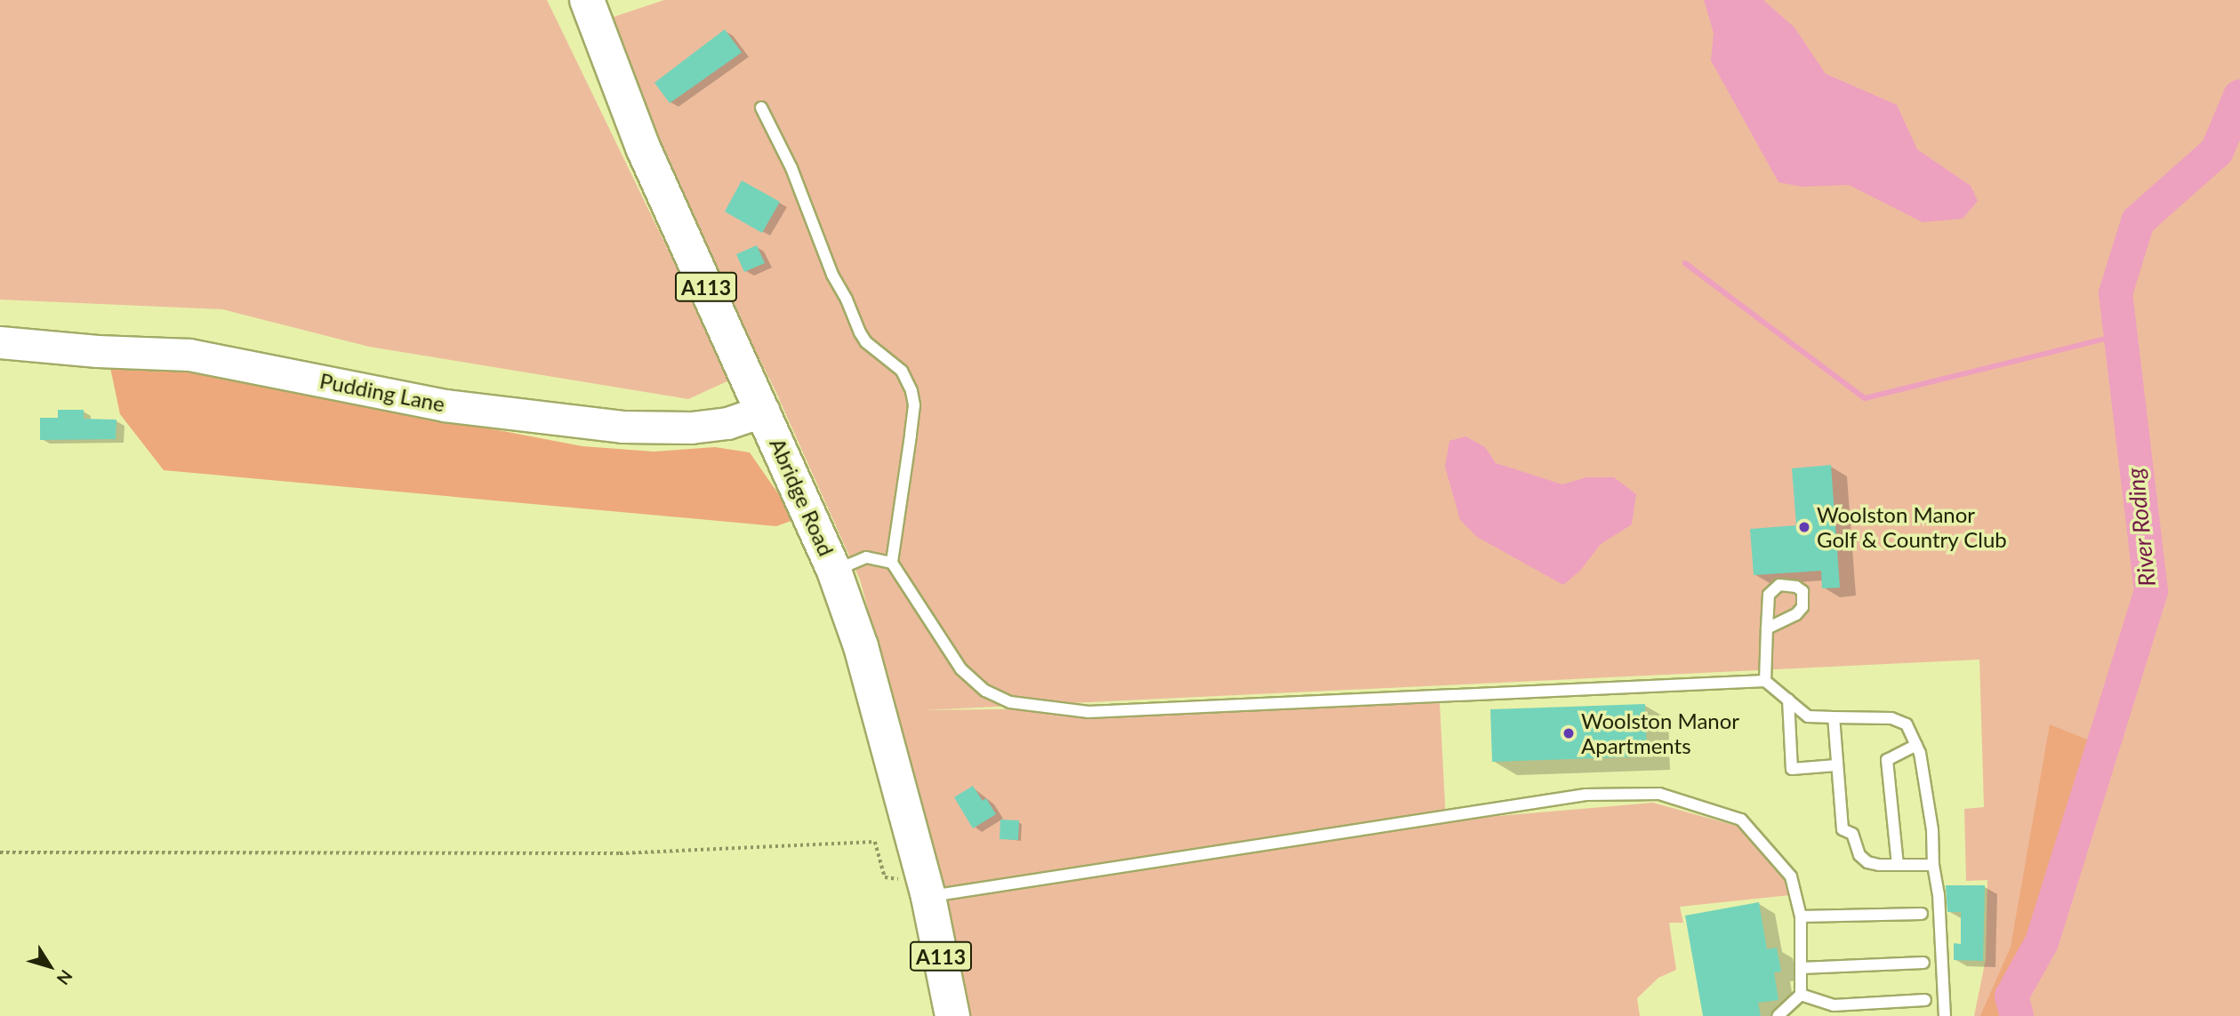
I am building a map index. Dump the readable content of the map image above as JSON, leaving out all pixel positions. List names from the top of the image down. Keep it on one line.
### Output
{"streets":{"main road":["A113","Abridge Road"],"street":["Pudding Lane"]},"crossings":[["Pudding Lane","Abridge Road"]],"water":["River Roding"],"places":["Woolston Manor Golf & Country Club","Woolston Manor Apartments"],"north":"bottom right"}
